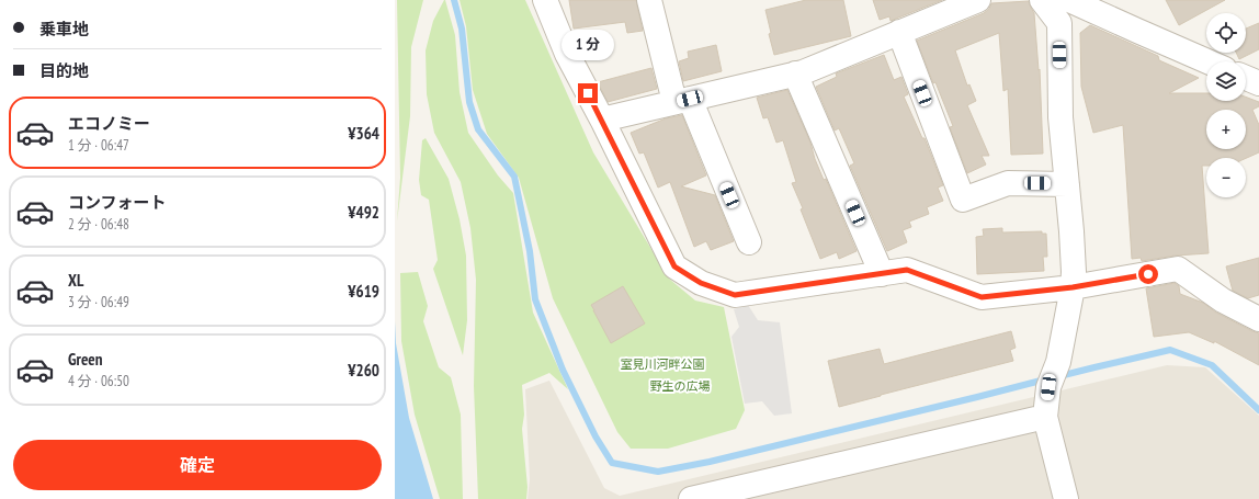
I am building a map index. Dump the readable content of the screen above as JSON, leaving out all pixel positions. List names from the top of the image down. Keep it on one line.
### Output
{"parks":["室見川河畔公園","野生の広場"],"page":{"banner":["乗車地","目的地"],"map_buttons":["+","−"],"bubble":"1 分","list":[{"name":"エコノミー","note":"1 分 · 06:47","value":"¥364"},{"name":"コンフォート","note":"2 分 · 06:48","value":"¥492"},{"name":"XL","note":"3 分 · 06:49","value":"¥619"},{"name":"Green","note":"4 分 · 06:50","value":"¥260"}],"buttons":"確定"}}
